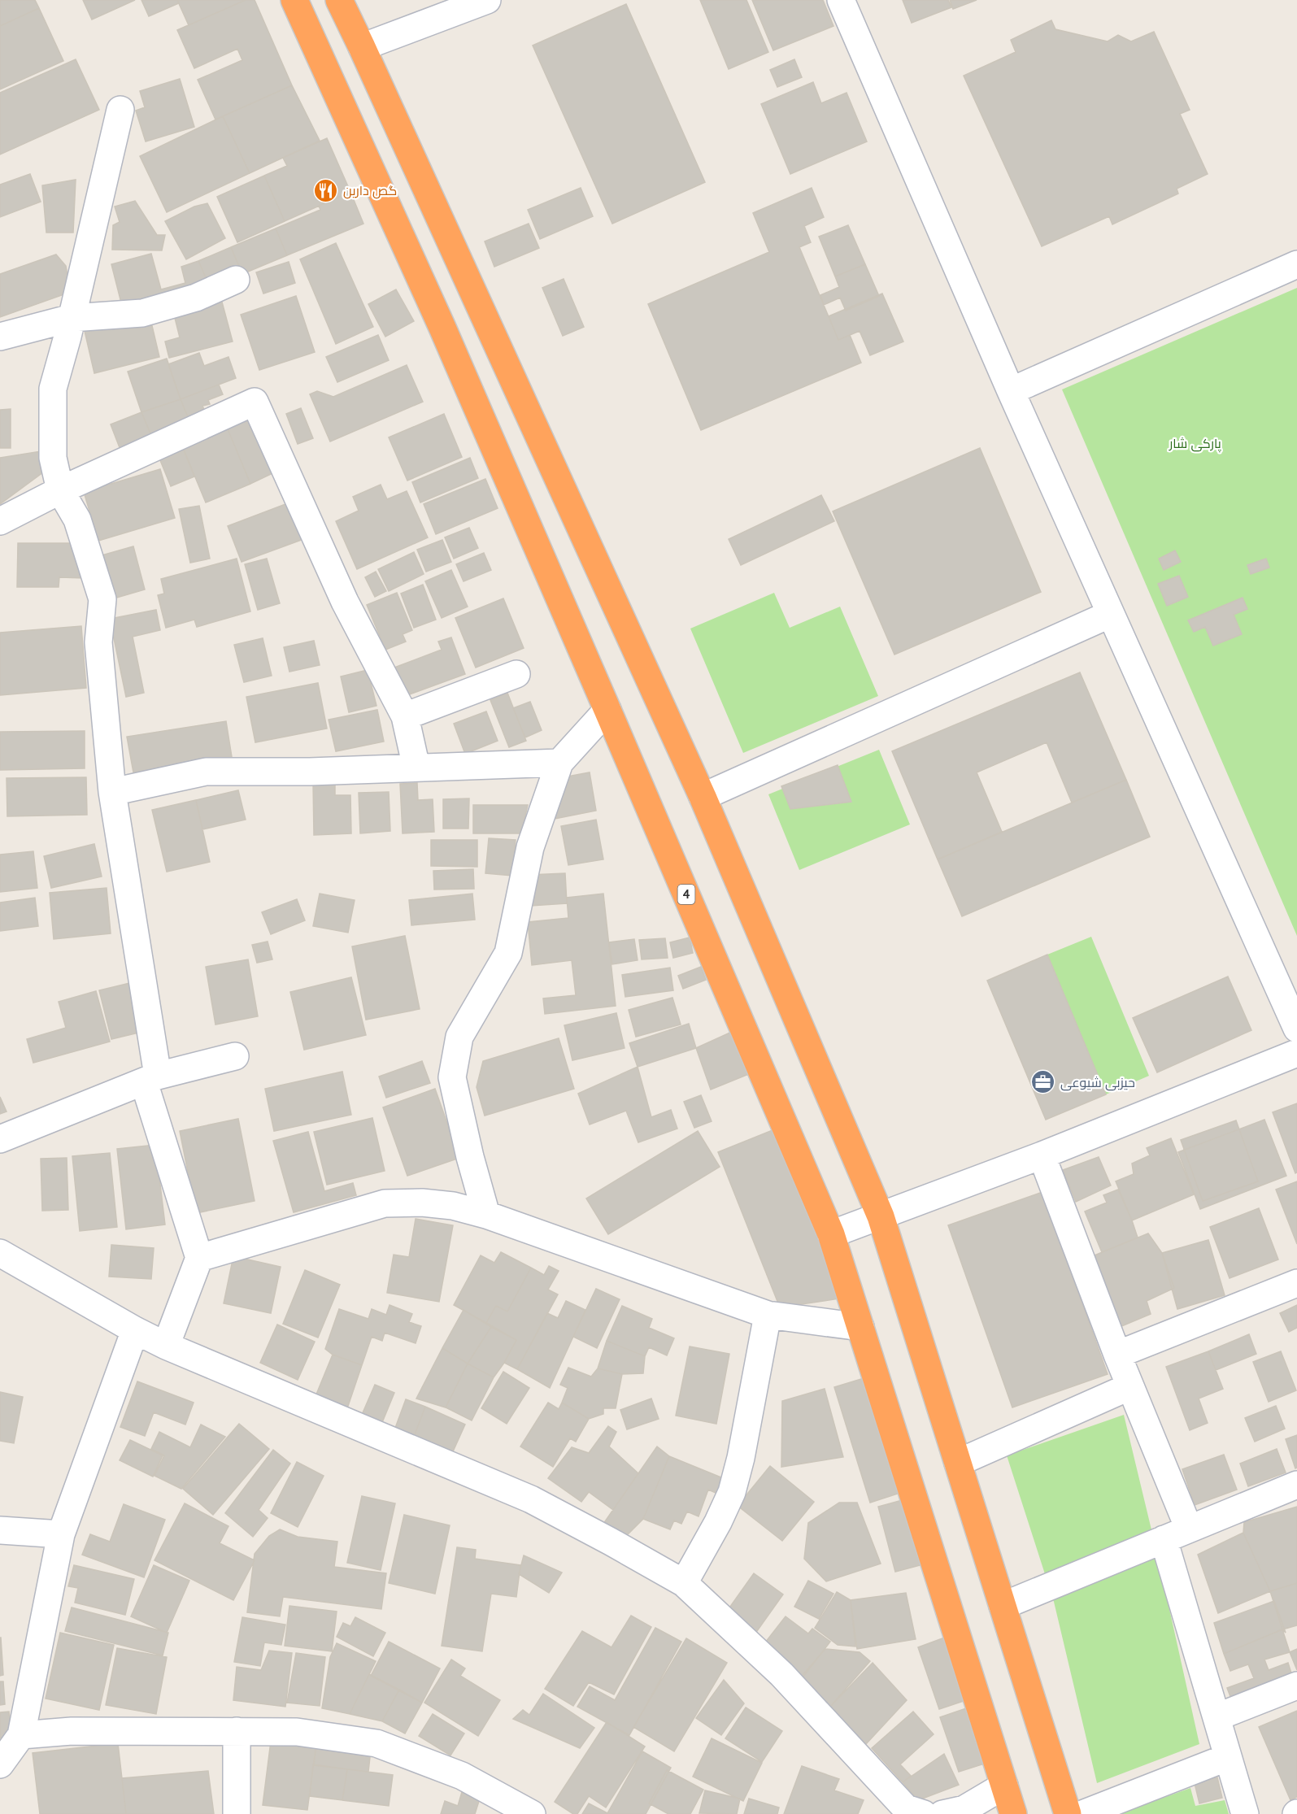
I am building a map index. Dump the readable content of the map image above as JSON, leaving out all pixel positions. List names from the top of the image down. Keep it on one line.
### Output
{"streets":{"highway":["4"]},"parks":["پاركى شار"],"places":{"restaurant":["گص دارین"],"office":["حیزبی شیوعی"]}}
